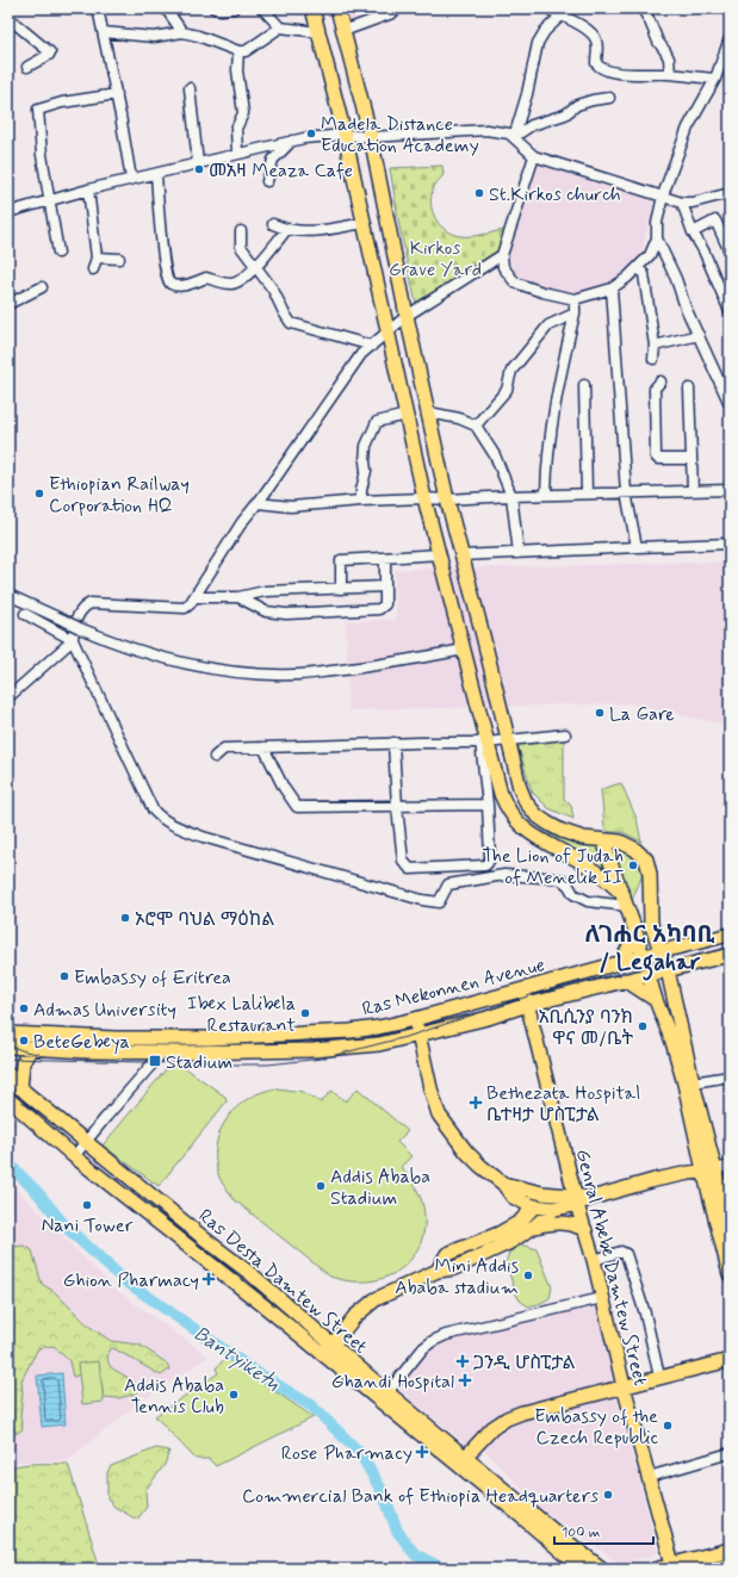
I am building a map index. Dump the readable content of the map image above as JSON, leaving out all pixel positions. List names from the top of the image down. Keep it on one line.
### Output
{"streets":{"main road":["Ras Mekonnen Avenue","Genral Abebe Damtew Street","Ras Desta Damtew Street"]},"crossings":[["Ras Mekonnen Avenue","Genral Abebe Damtew Street"]],"districts":["ለገሐር አካባቢ / Legahar"],"water":["Bantyiketu"],"parks":["Kirkos Grave Yard"],"places":{"other":["Madela Distance Education Academy","መአዛ Meaza Cafe","St.Kirkos church","Ethiopian Railway Corporation HQ","La Gare","The Lion of Judah of Menelik II","ኦሮሞ ባህል ማዕከል","Embassy of Eritrea","Admas University","Ibex Lalibela Restaurant","አቢሲንያ ባንክ ዋና መ/ቤት","BeteGebeya","Addis Ababa Stadium","Nani Tower","Mini Addis Ababa stadium","Addis Ababa Tennis Club","Embassy of the Czech Republic","Commercial Bank of Ethiopia Headquarters"],"transit":["Stadium"],"health":["Bethezata Hospital ቤተዛታ ሆስፒታል","Ghion Pharmacy","ጋንዲ ሆስፒታል","Ghandi Hospital","Rose Pharmacy"]},"scale_bar":"100 m"}
